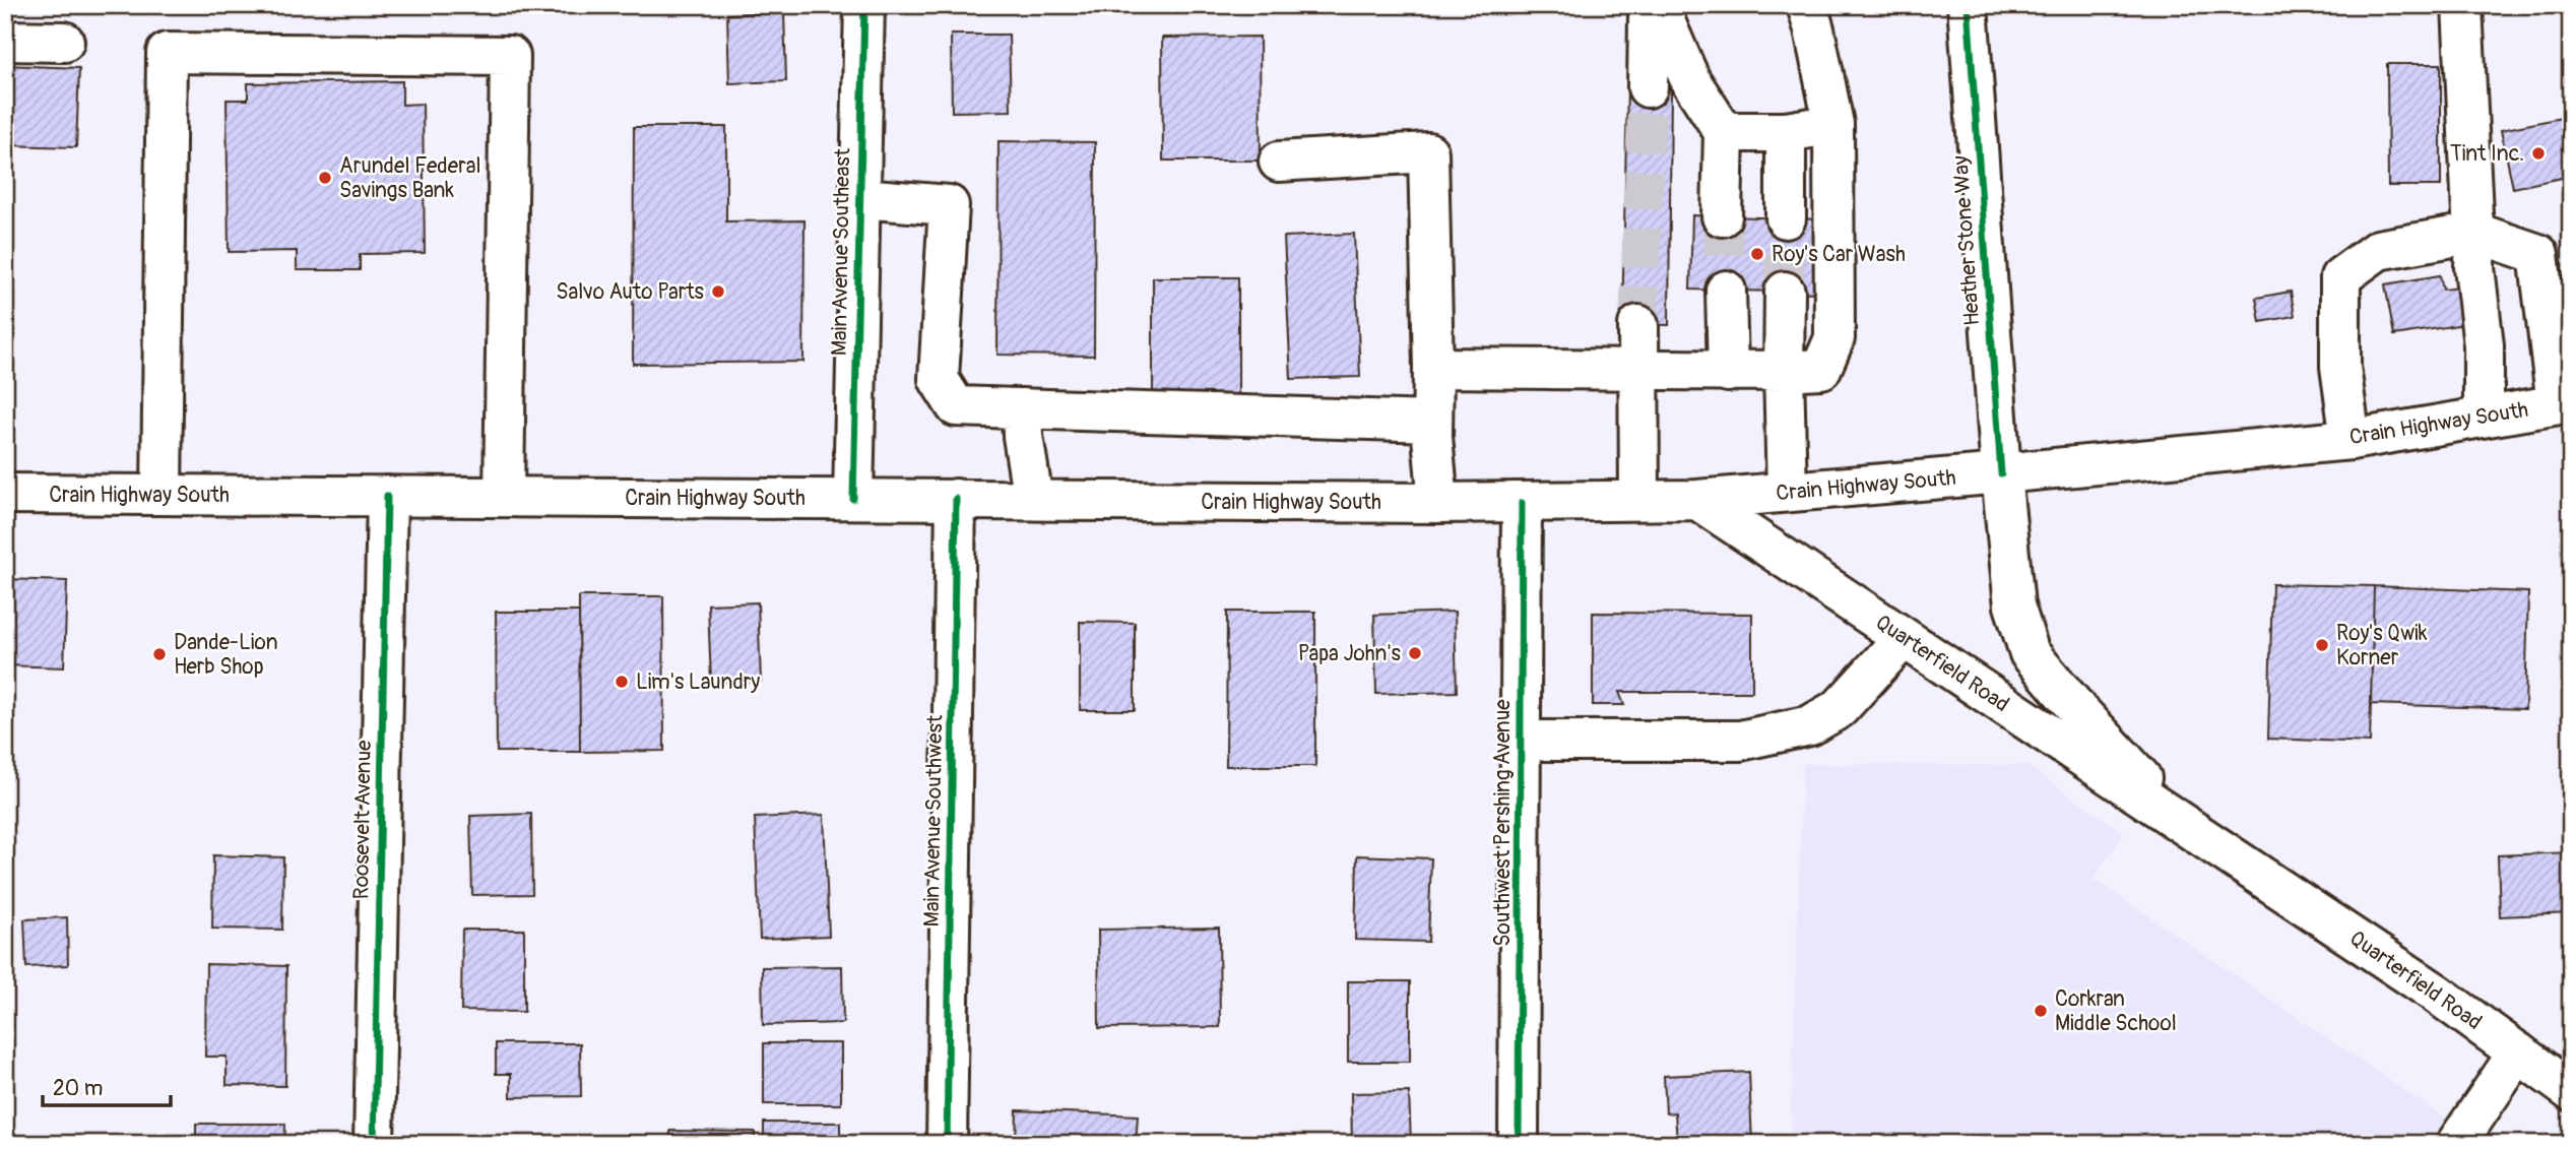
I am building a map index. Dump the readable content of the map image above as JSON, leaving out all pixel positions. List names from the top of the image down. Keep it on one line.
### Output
{"streets":{"main road":["Heather Stone Way","Main Avenue Southeast","Crain Highway South","Quarterfield Road","Roosevelt Avenue","Main Avenue Southwest","Southwest Pershing Avenue"]},"crossings":[["Heather Stone Way","Crain Highway South"],["Heather Stone Way","Quarterfield Road"],["Main Avenue Southeast","Crain Highway South"],["Crain Highway South","Quarterfield Road"],["Crain Highway South","Roosevelt Avenue"],["Crain Highway South","Main Avenue Southwest"],["Crain Highway South","Southwest Pershing Avenue"]],"places":["Tint Inc.","Arundel Federal Savings Bank","Roy's Car Wash","Salvo Auto Parts","Roy's Qwik Korner","Papa John's","Dande-Lion Herb Shop","Lim's Laundry","Corkran Middle School"],"scale_bar":"20 m"}
